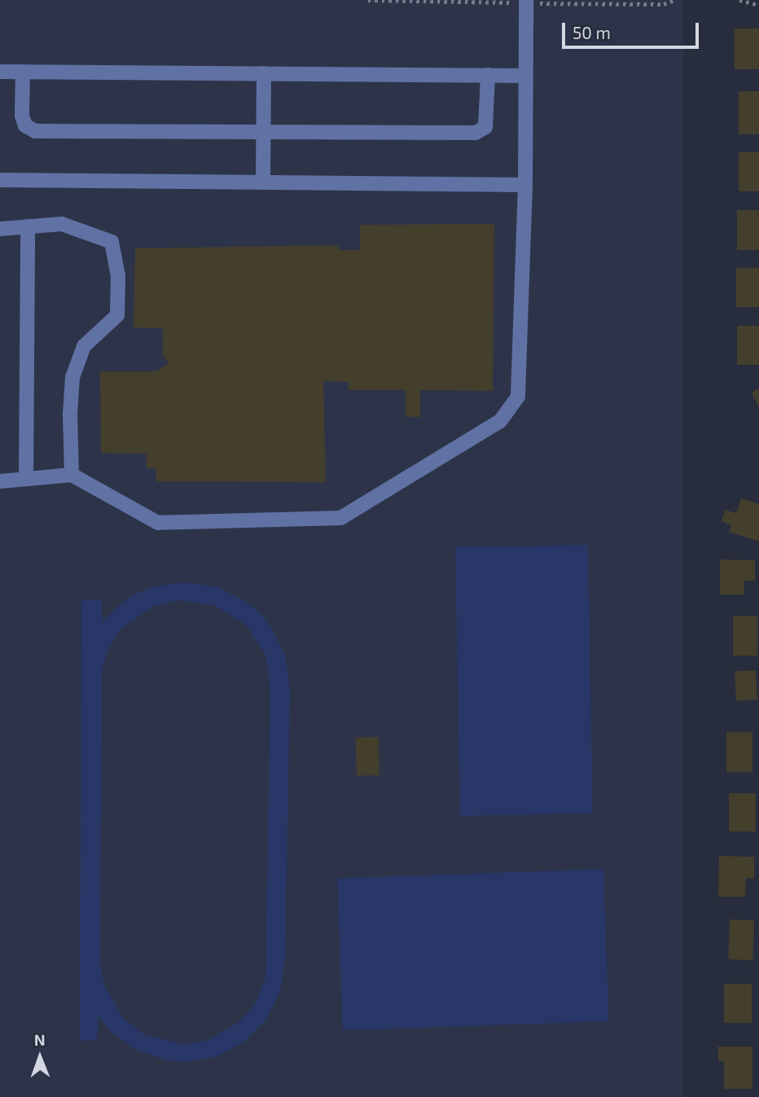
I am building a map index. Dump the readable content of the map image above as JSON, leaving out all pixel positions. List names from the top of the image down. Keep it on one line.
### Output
{"scale_bar":"50 m","north":"top"}
